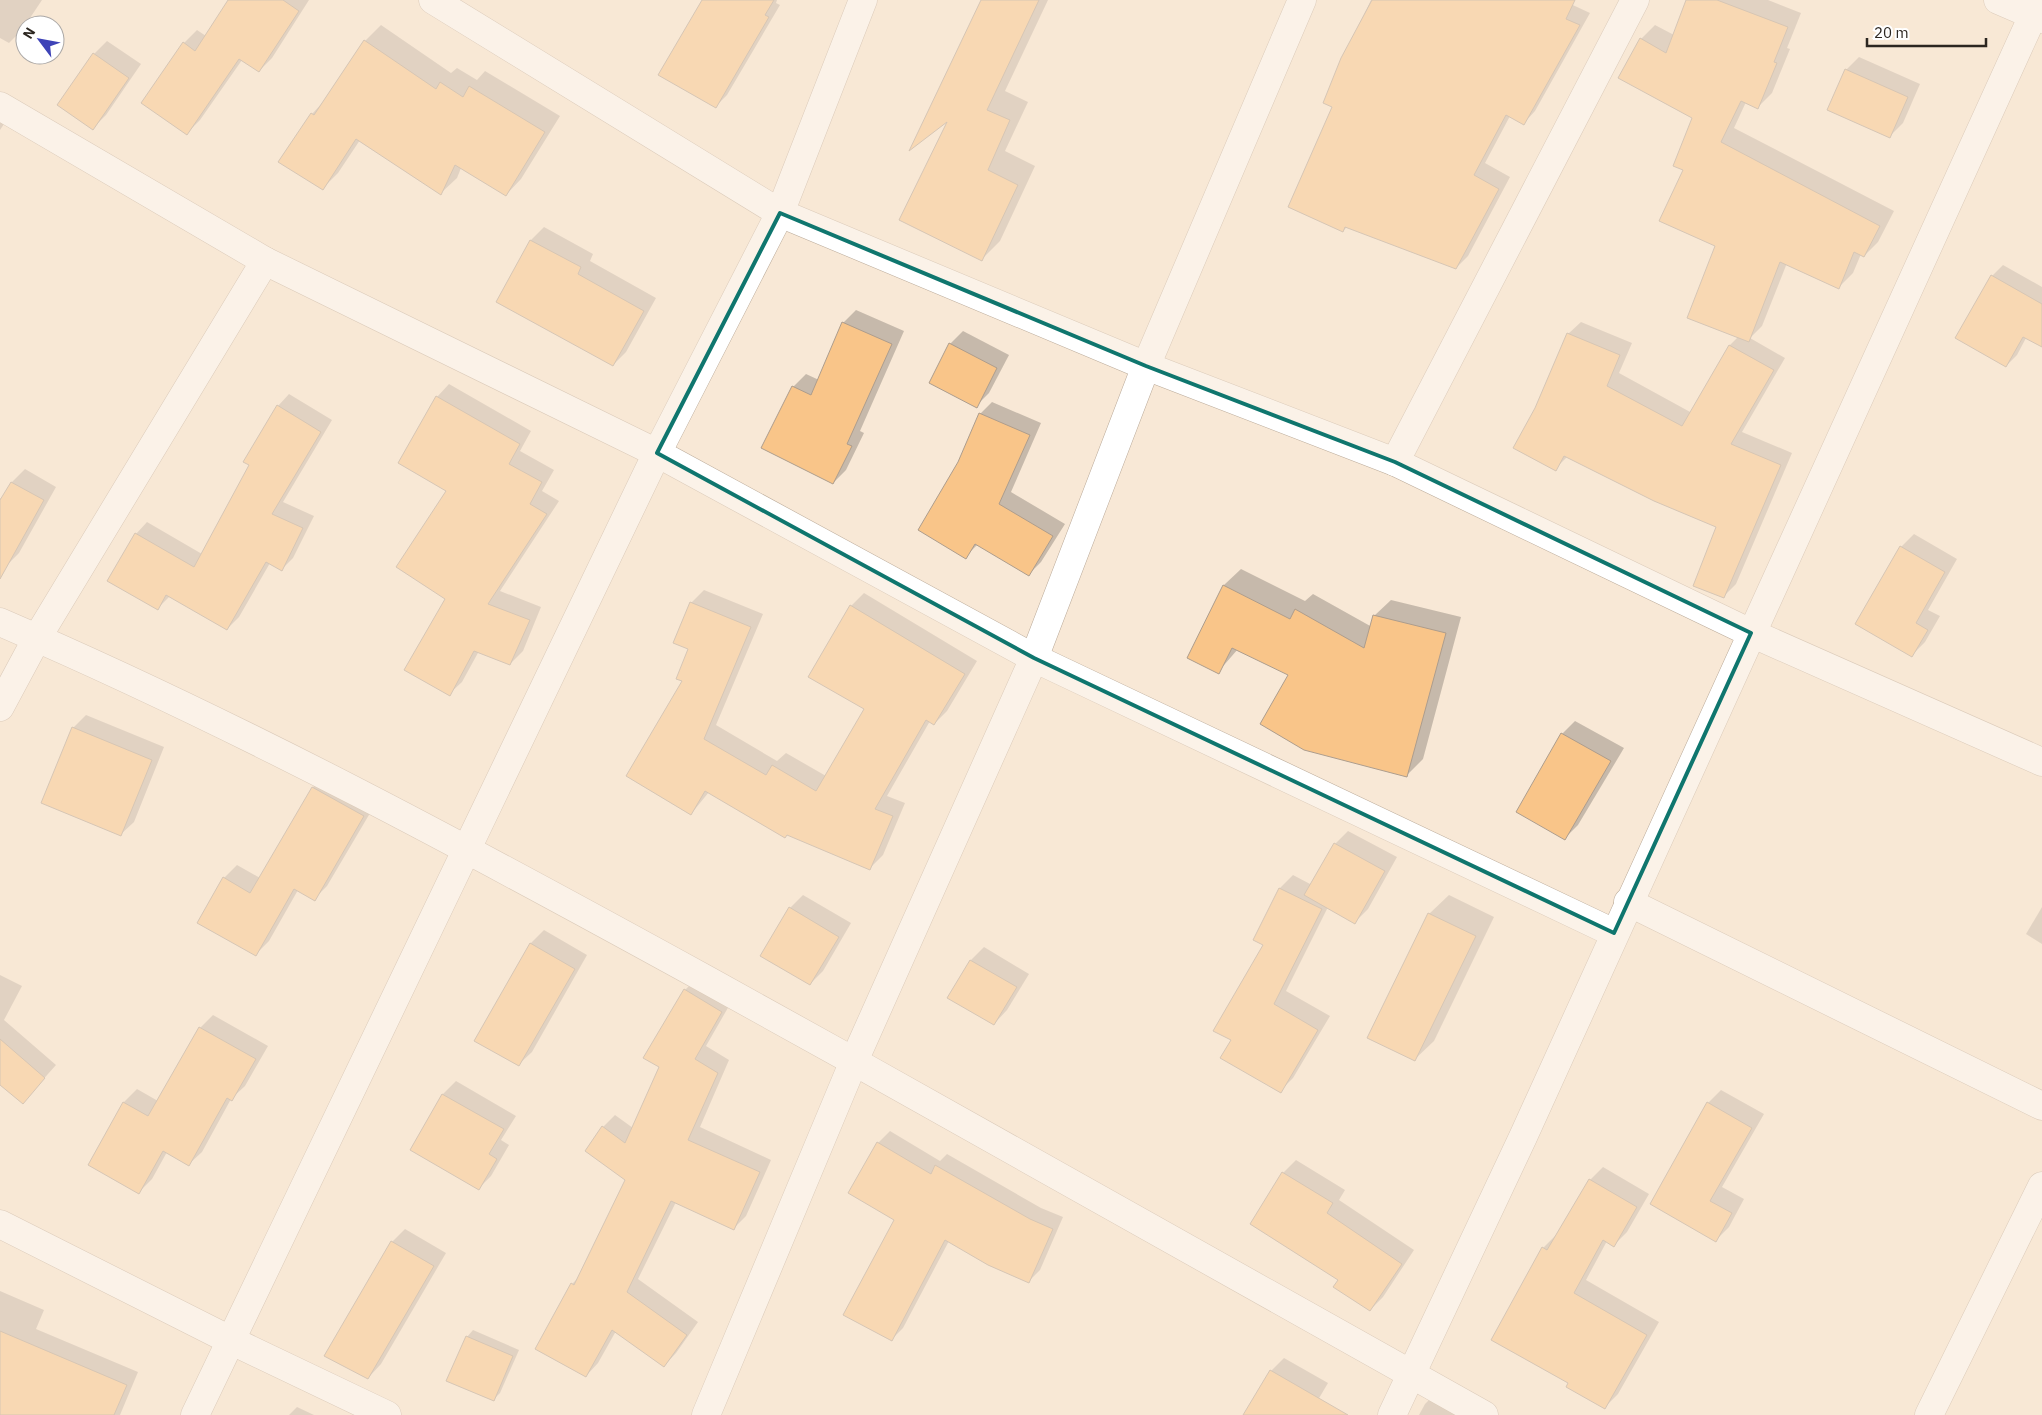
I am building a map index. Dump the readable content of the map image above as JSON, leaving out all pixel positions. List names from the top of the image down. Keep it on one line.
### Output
{"scale_bar":"20 m","north":"top left"}
